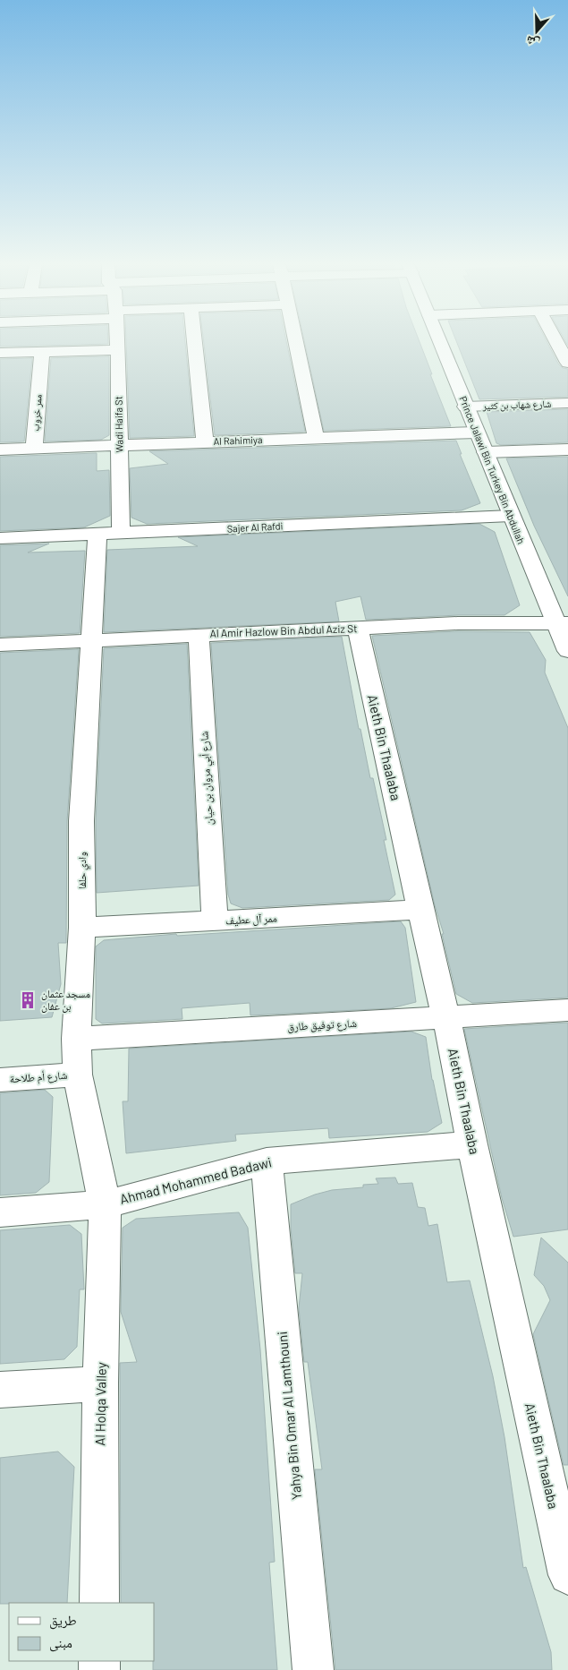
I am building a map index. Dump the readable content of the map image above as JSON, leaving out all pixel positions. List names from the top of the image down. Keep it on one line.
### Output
{"streets":{"street":["شارع شهاب بن كثير","ممر خروب","Wadi Haifa St","Al Rahimiya","Prince Jalawi Bin Turkey Bin Abdullah","Sajer Al Rafdi","Al Amir Hazlow Bin Abdul Aziz St","Aieth Bin Thaalaba","شارع أبي مروان بن حيان","وادي حلفا","ممر آل عطيف","شارع توفيق طارق","شارع أم طلاحة","Ahmad Mohammed Badawi","Al Holqa Valley","Yahya Bin Omar Al Lamthouni"]},"crossings":[["شارع شهاب بن كثير","Prince Jalawi Bin Turkey Bin Abdullah"],["ممر خروب","Al Rahimiya"],["Wadi Haifa St","Al Rahimiya"],["Wadi Haifa St","Sajer Al Rafdi"],["Wadi Haifa St","وادي حلفا"],["Al Rahimiya","Prince Jalawi Bin Turkey Bin Abdullah"],["Prince Jalawi Bin Turkey Bin Abdullah","Sajer Al Rafdi"],["Prince Jalawi Bin Turkey Bin Abdullah","Al Amir Hazlow Bin Abdul Aziz St"],["Sajer Al Rafdi","وادي حلفا"],["Al Amir Hazlow Bin Abdul Aziz St","Aieth Bin Thaalaba"],["Al Amir Hazlow Bin Abdul Aziz St","شارع أبي مروان بن حيان"],["Al Amir Hazlow Bin Abdul Aziz St","وادي حلفا"],["Aieth Bin Thaalaba","ممر آل عطيف"],["Aieth Bin Thaalaba","شارع توفيق طارق"],["Aieth Bin Thaalaba","Ahmad Mohammed Badawi"],["شارع أبي مروان بن حيان","ممر آل عطيف"],["وادي حلفا","ممر آل عطيف"],["وادي حلفا","شارع توفيق طارق"],["وادي حلفا","شارع أم طلاحة"],["وادي حلفا","Ahmad Mohammed Badawi"],["وادي حلفا","Al Holqa Valley"],["Ahmad Mohammed Badawi","Al Holqa Valley"],["Ahmad Mohammed Badawi","Yahya Bin Omar Al Lamthouni"]],"places":{"building":["مسجد عثمان بن عفان"]},"legend":["طريق","مبنى"],"north":"bottom"}
